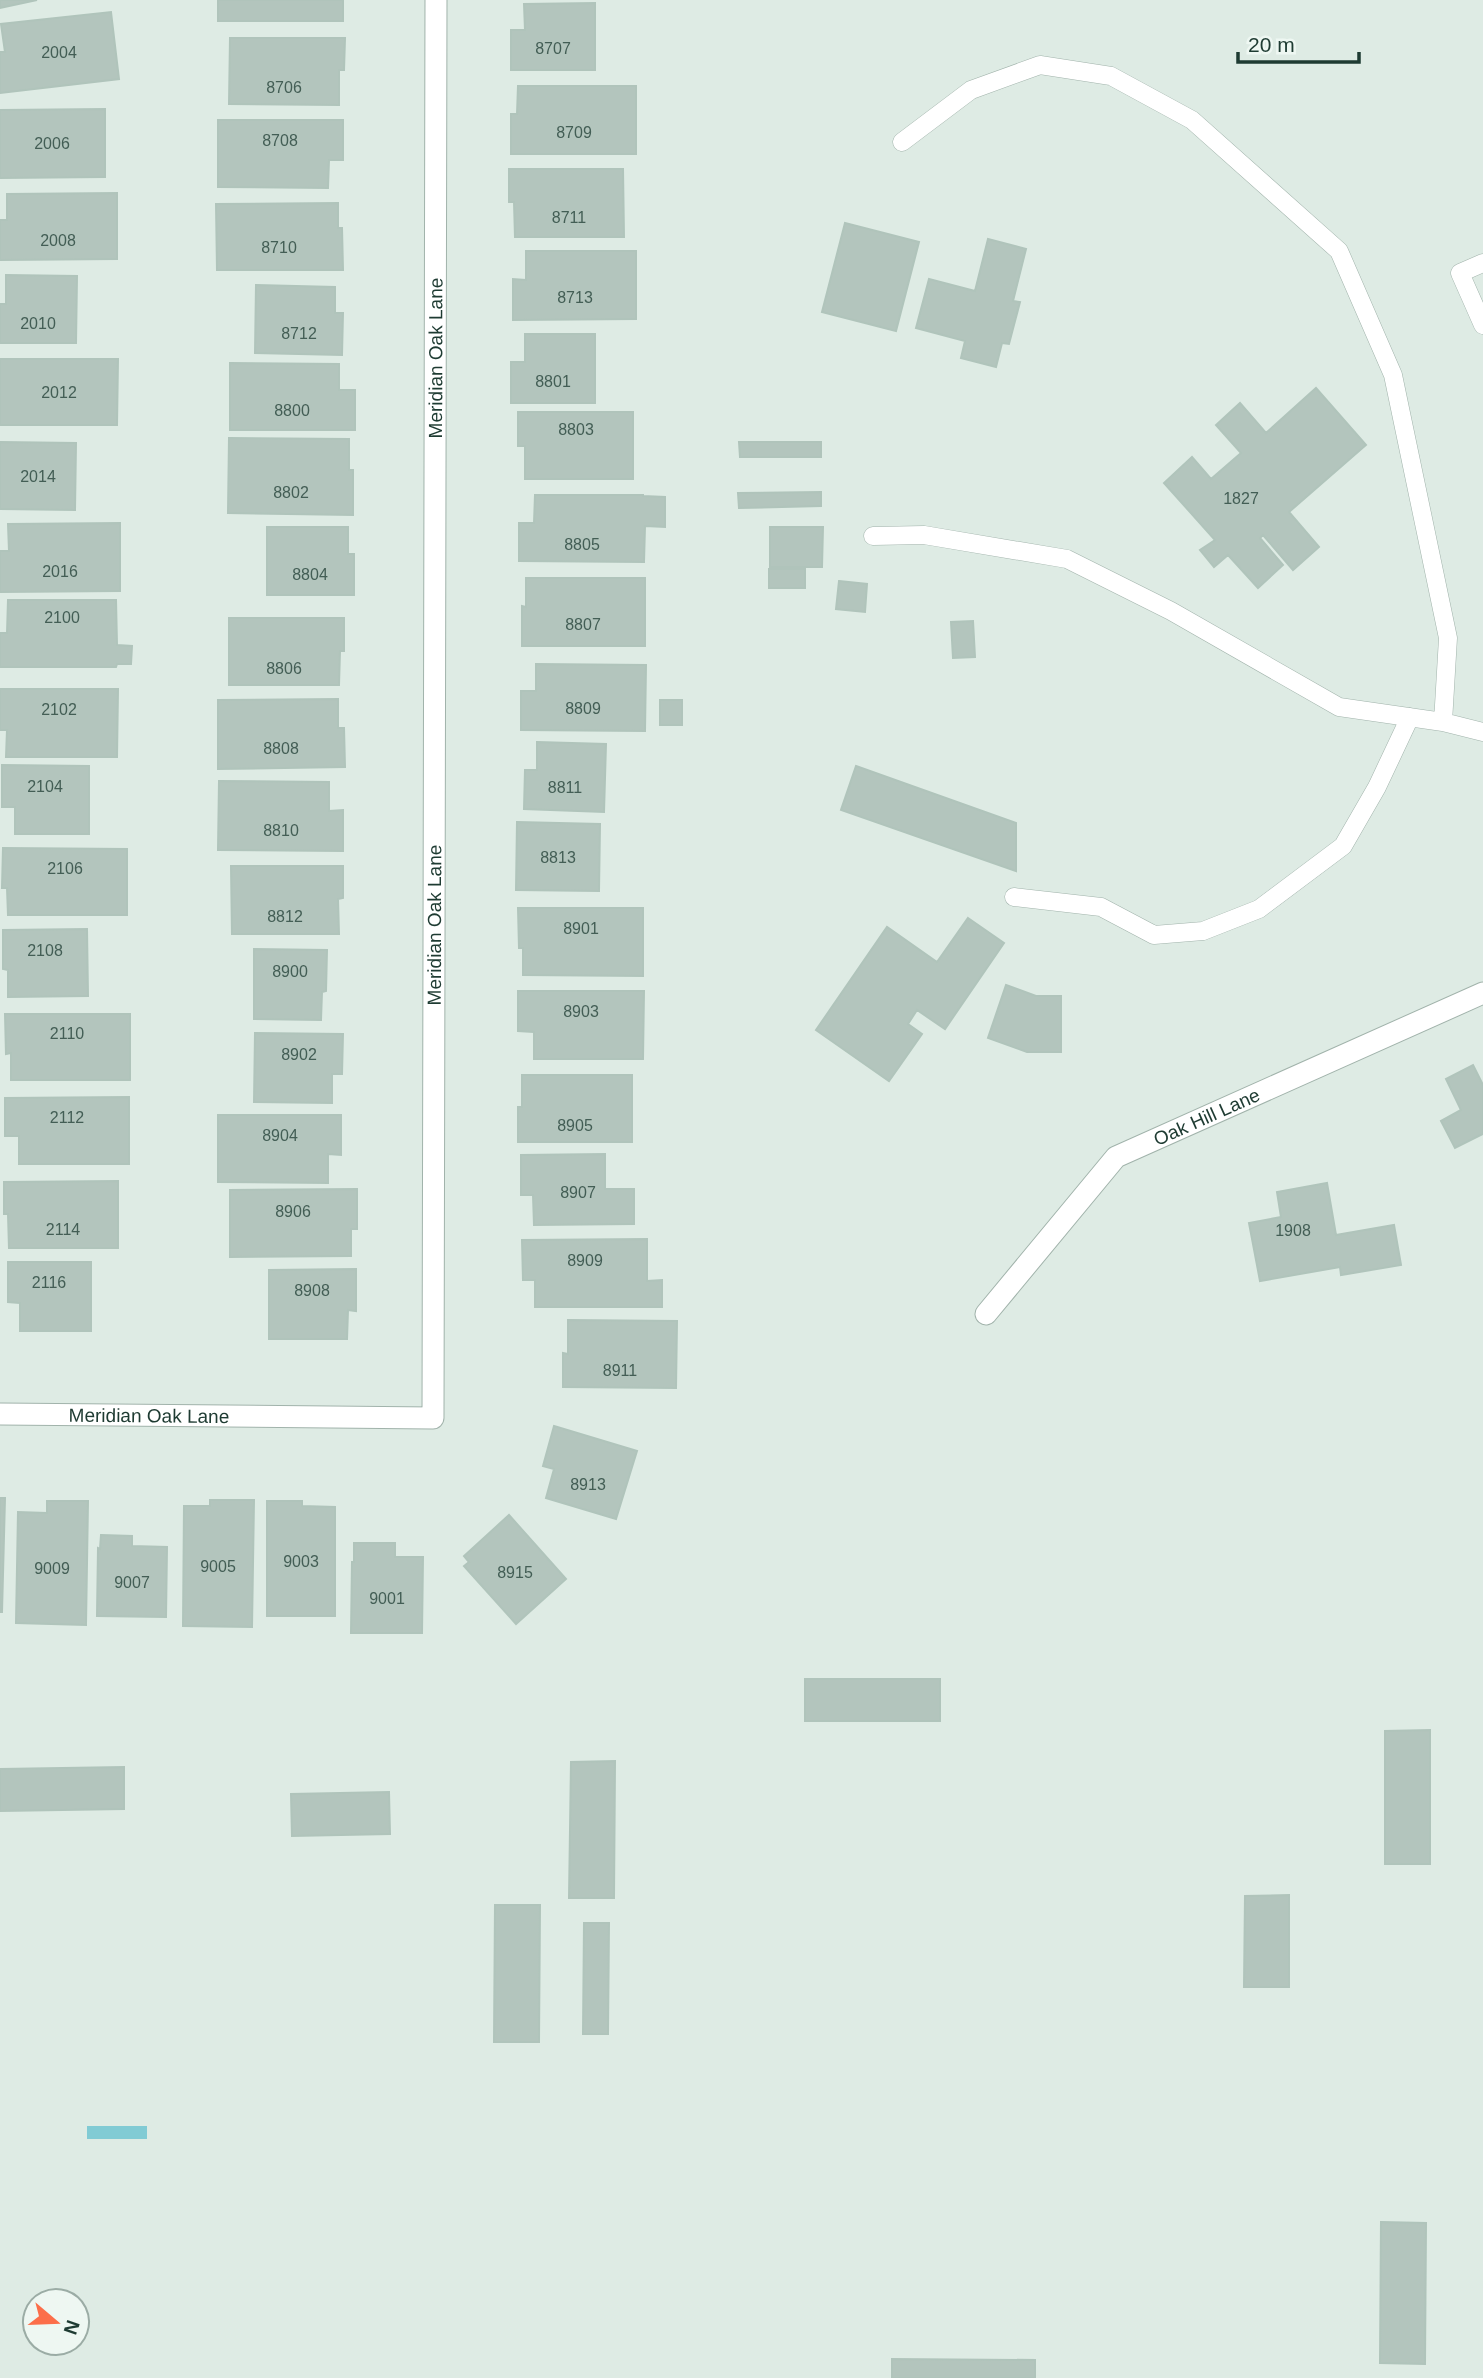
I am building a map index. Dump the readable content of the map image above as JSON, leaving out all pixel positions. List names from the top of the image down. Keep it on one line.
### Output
{"streets":{"street":["Meridian Oak Lane","Oak Hill Lane"]},"house_numbers":["8707","2004","8706","8709","8708","2006","8711","2008","8710","8713","2010","8712","8801","2012","8800","8803","2014","8802","1827","8805","2016","8804","2100","8807","8806","8809","2102","8808","2104","8811","8810","8813","2106","8812","8901","2108","8900","8903","2110","8902","2112","8905","8904","8907","8906","2114","1908","8909","2116","8908","8911","8913","9003","9005","9009","8915","9007","9001"],"scale_bar":"20 m","north":"right"}
